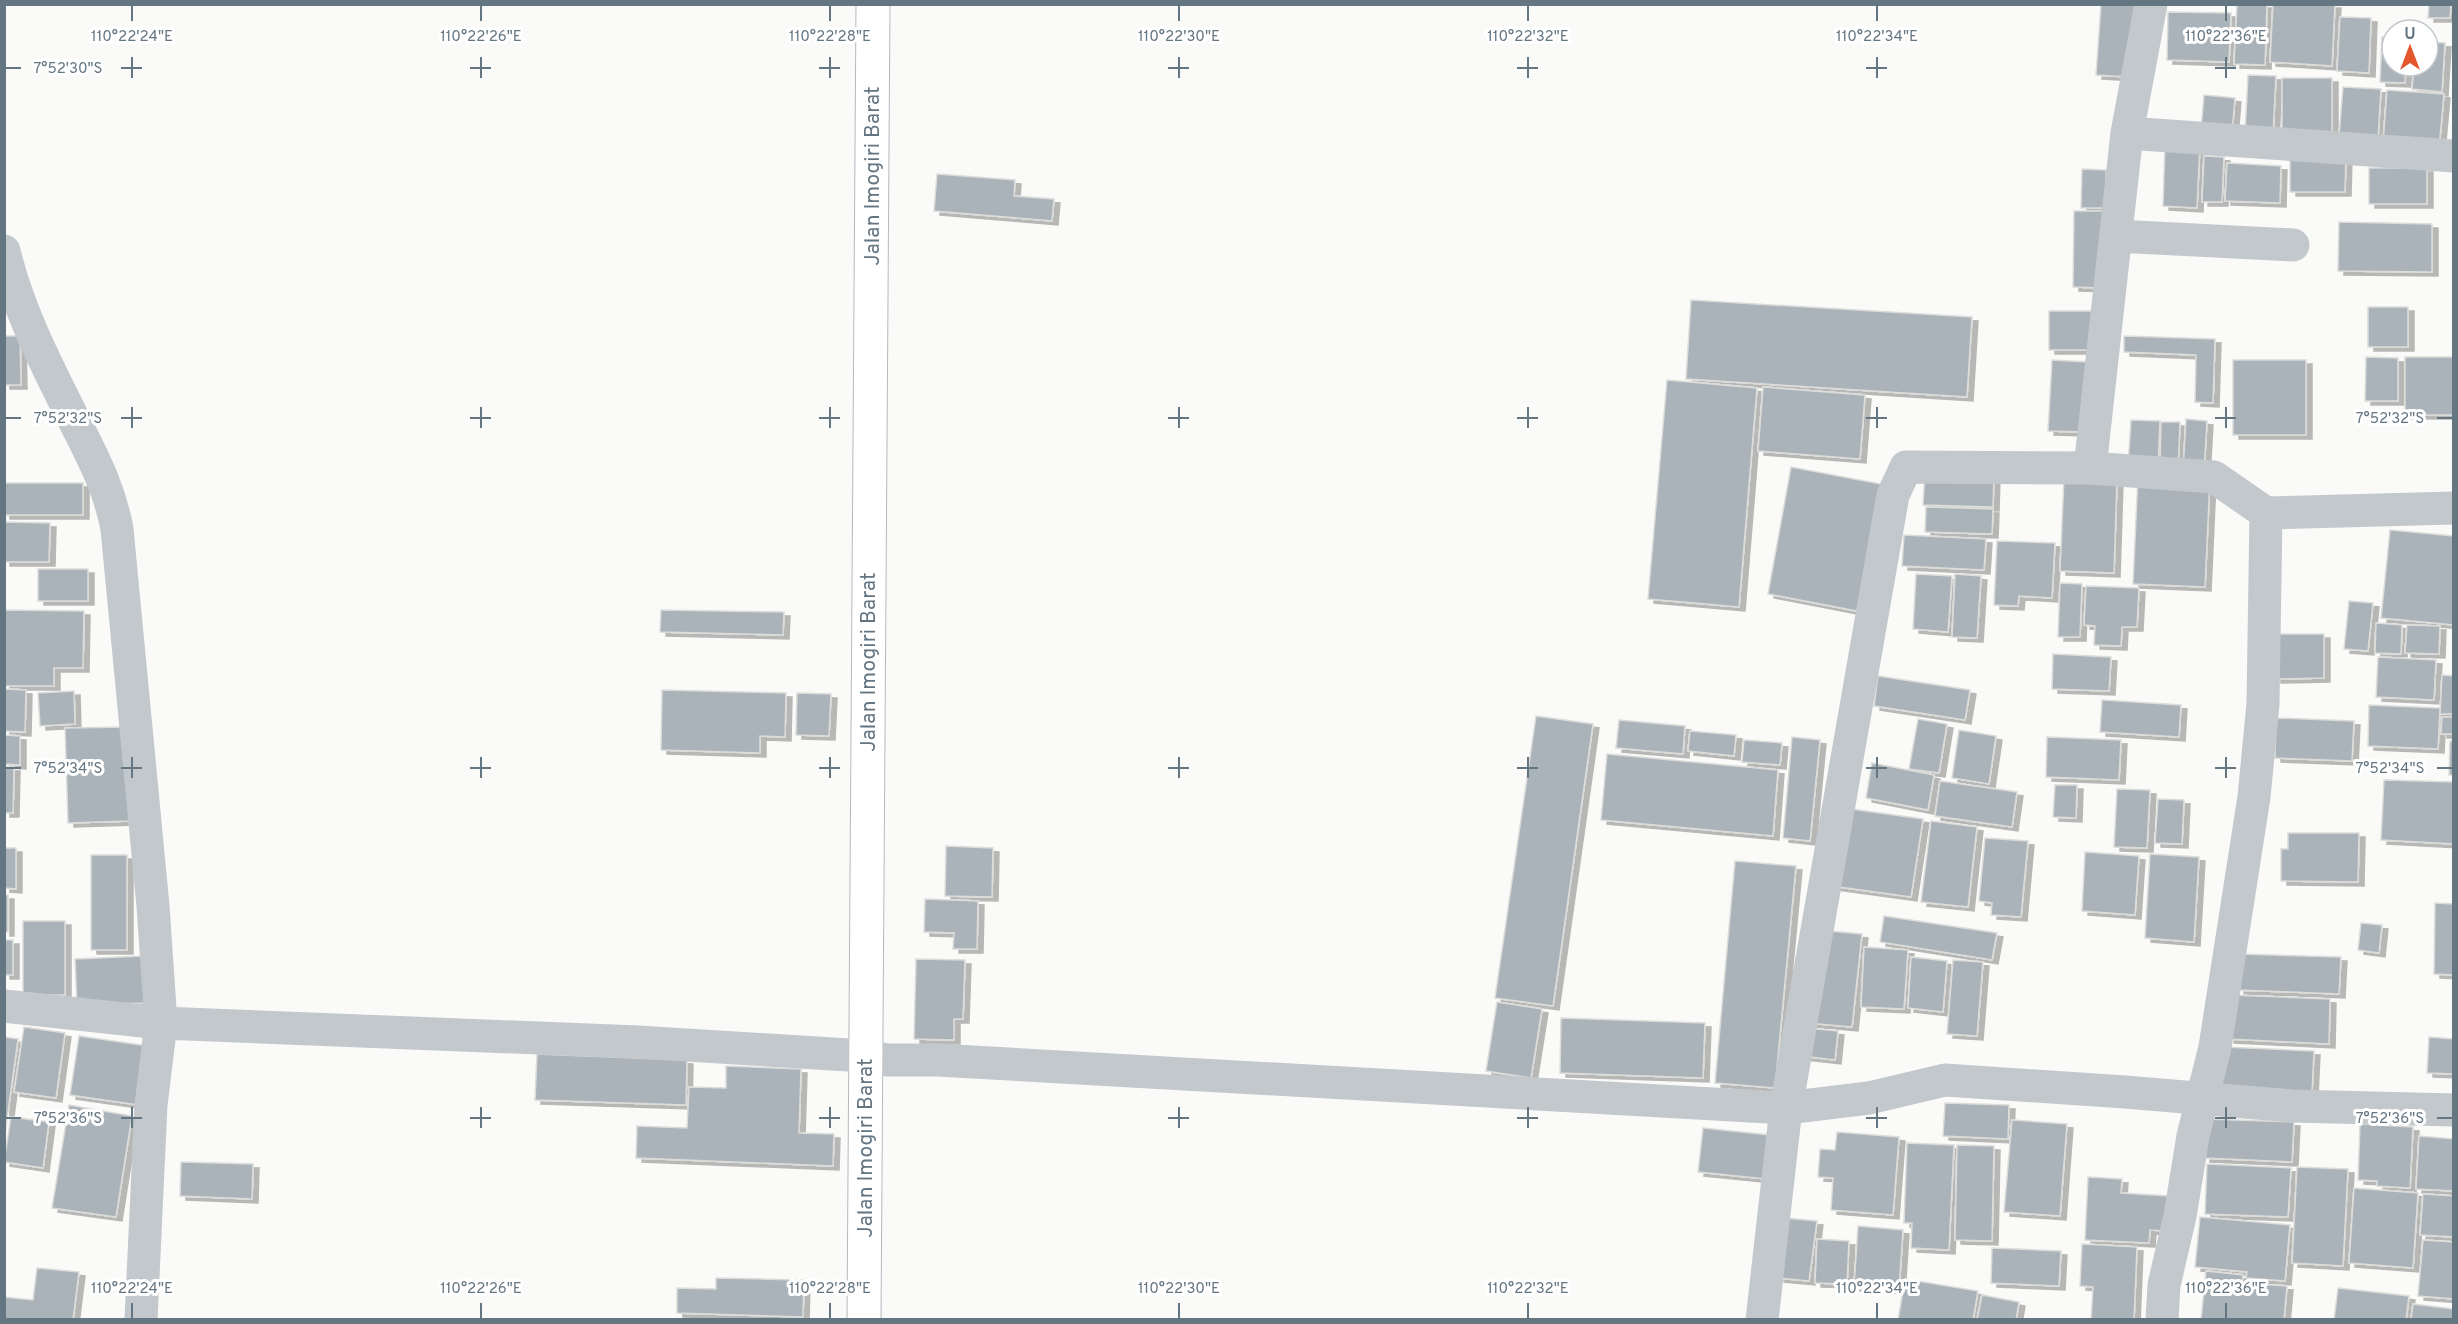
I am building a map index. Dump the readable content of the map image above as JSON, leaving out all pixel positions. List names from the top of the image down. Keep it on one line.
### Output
{"streets":{"main road":["Jalan Imogiri Barat"]},"north":"top","coordinates":["110°22'24\"E","110°22'26\"E","110°22'28\"E","110°22'30\"E","110°22'32\"E","110°22'34\"E","110°22'36\"E","7°52'30\"S","7°52'32\"S","7°52'34\"S","7°52'36\"S"]}
